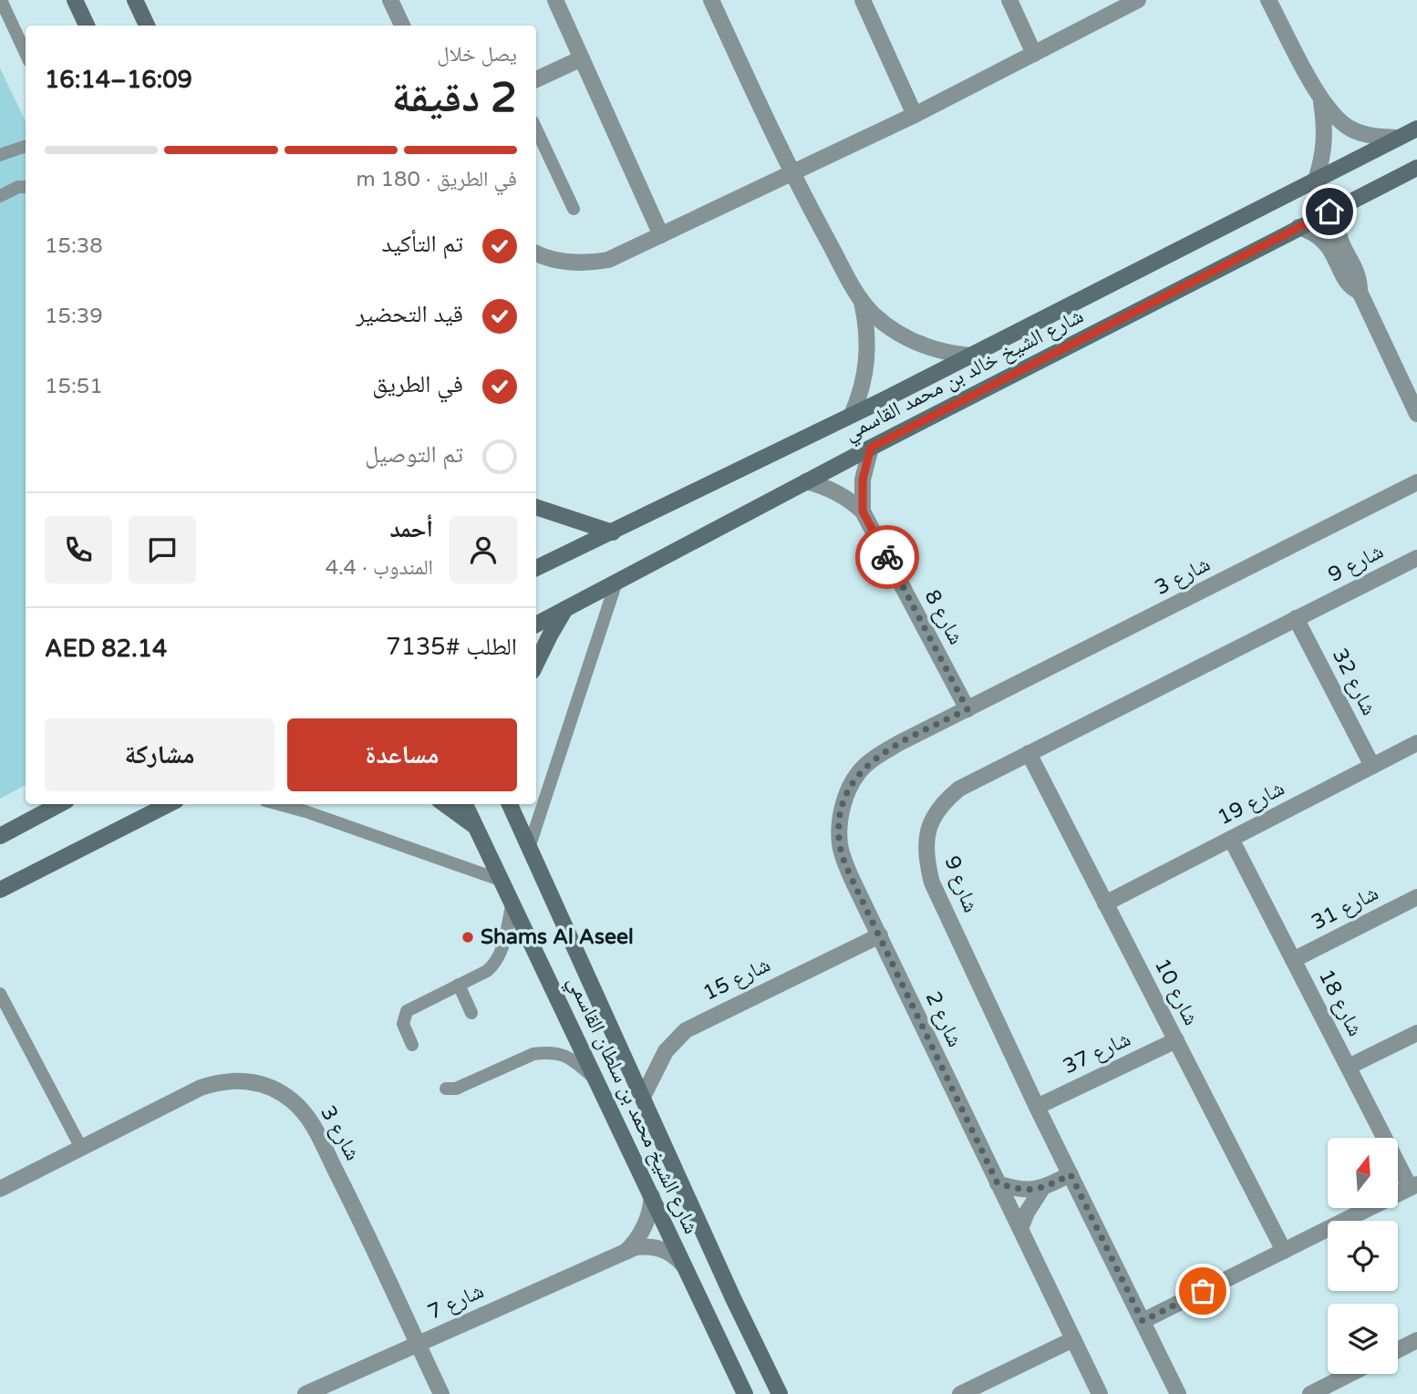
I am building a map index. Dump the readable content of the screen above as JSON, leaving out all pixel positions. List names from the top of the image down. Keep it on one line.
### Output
{"streets":{"main road":["شارع الشيخ خالد بن محمد القاسمي","شارع الشيخ محمد بن سلطان القاسمي"],"street":["شارع 9","شارع 3","شارع 8","شارع 32","شارع 19","شارع 31","شارع 15","شارع 10","شارع 18","شارع 2","شارع 37","شارع 7"]},"crossings":[["شارع الشيخ خالد بن محمد القاسمي","شارع 8"],["شارع 9","شارع 32"],["شارع 9","شارع 10"],["شارع 9","شارع 37"],["شارع 3","شارع 8"],["شارع 3","شارع 2"],["شارع 3","شارع 7"],["شارع 8","شارع 2"],["شارع 32","شارع 19"],["شارع 19","شارع 10"],["شارع 19","شارع 18"],["شارع 31","شارع 18"],["شارع 15","شارع 2"],["شارع 15","شارع الشيخ محمد بن سلطان القاسمي"],["شارع 10","شارع 37"],["شارع الشيخ محمد بن سلطان القاسمي","شارع 7"]],"places":["Shams Al Aseel"],"north":"top","page":{"heading":["2 دقيقة","يصل خلال","16:09–16:14"],"panel":["أحمد","المندوب · 4.4","الطلب #7135","AED 82.14"],"bar":"في الطريق · 180 m","list":[["تم التأكيد","15:38"],["قيد التحضير","15:39"],["في الطريق","15:51"],"تم التوصيل"],"buttons":["مساعدة","مشاركة"]}}
